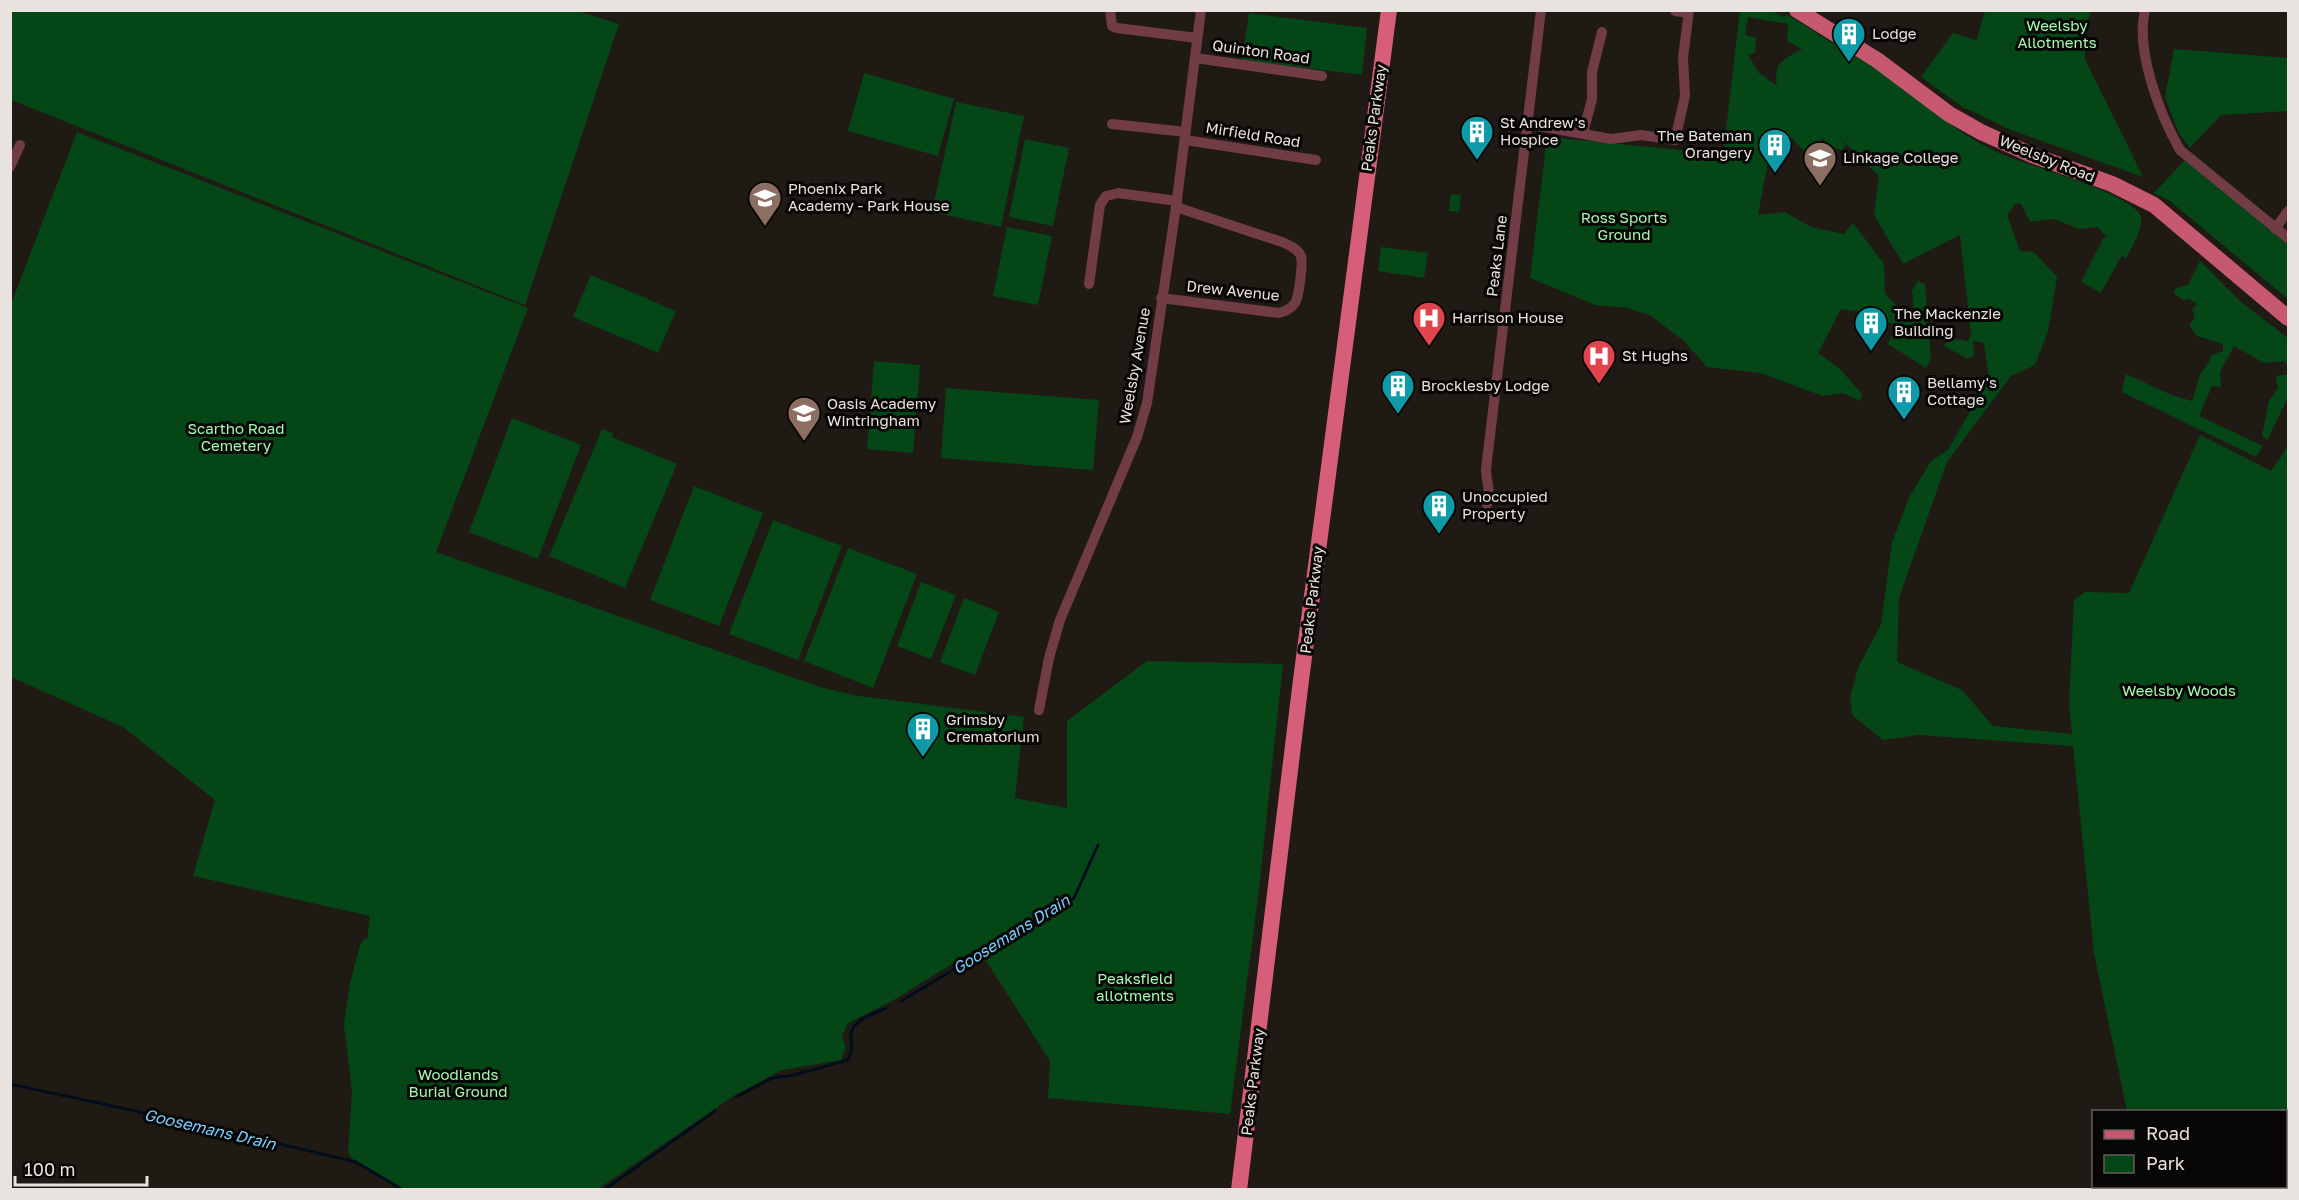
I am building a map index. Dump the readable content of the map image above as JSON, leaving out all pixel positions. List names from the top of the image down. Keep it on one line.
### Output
{"streets":{"highway":["Peaks Parkway"],"main road":["Weelsby Road"],"street":["Quinton Road","Mirfield Road","Peaks Lane","Drew Avenue","Weelsby Avenue"]},"crossings":[["Quinton Road","Weelsby Avenue"],["Mirfield Road","Weelsby Avenue"],["Drew Avenue","Weelsby Avenue"]],"water":["Goosemans Drain"],"parks":["Weelsby Allotments","Ross Sports Ground","Scartho Road Cemetery","Weelsby Woods","Peaksfield allotments","Woodlands Burial Ground"],"places":{"building":["Lodge","St Andrew's Hospice","The Bateman Orangery","The Mackenzie Building","Brocklesby Lodge","Bellamy's Cottage","Unoccupied Property","Grimsby Crematorium"],"school or university":["Linkage College","Phoenix Park Academy - Park House","Oasis Academy Wintringham"],"hospital":["Harrison House","St Hughs"]},"legend":["Road","Park"],"scale_bar":"100 m"}
